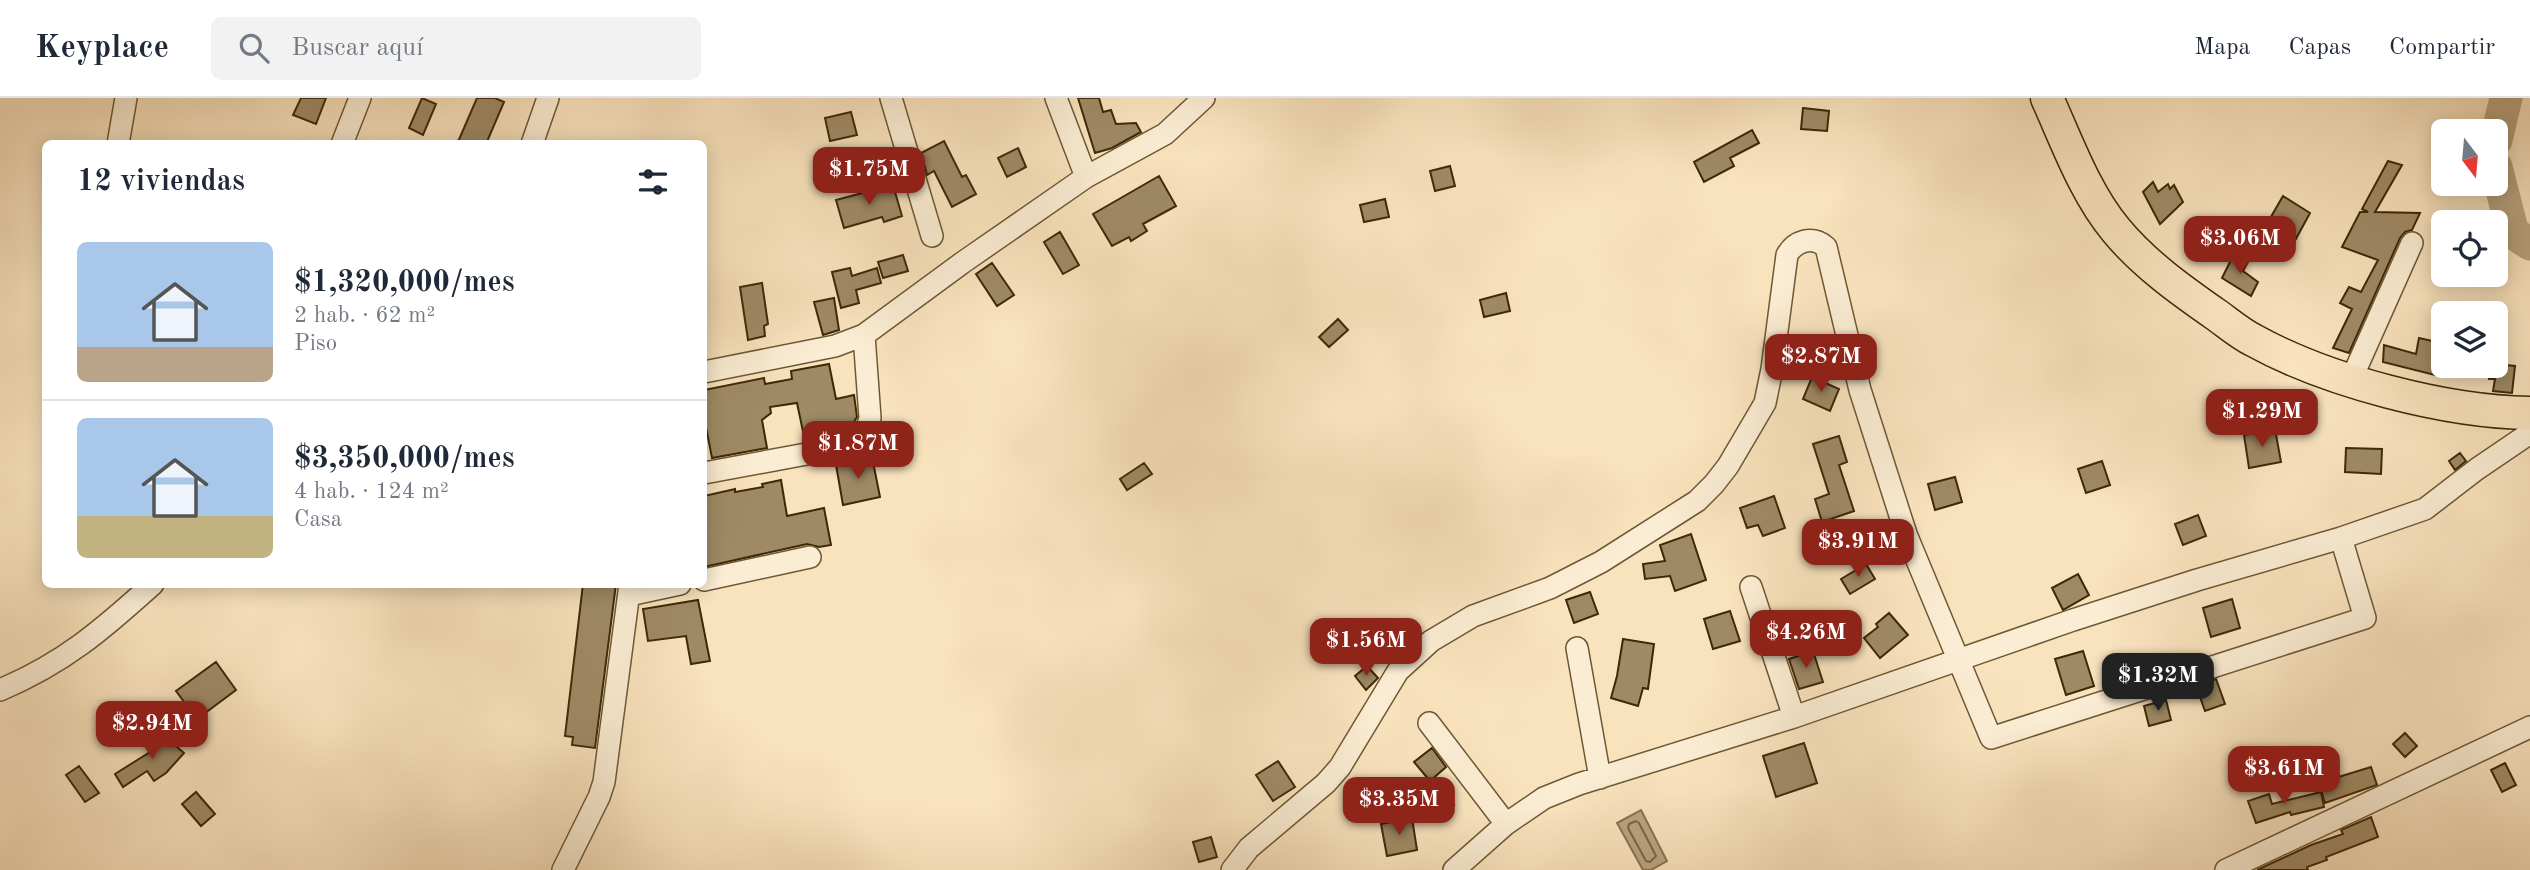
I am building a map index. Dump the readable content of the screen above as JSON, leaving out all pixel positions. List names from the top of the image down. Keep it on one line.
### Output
{"north":"bottom","page":{"header":"Keyplace","search":"Buscar aquí","nav":["Mapa","Capas","Compartir"],"heading":"12 viviendas","price":["$1.75M","$3.06M","$2.87M","$1.29M","$1.87M","$3.91M","$4.26M","$1.56M","$1.32M","$2.94M","$3.61M","$3.35M"],"list":[{"name":"$1,320,000/mes","note":"2 hab. · 62 m² · Piso"},{"name":"$3,350,000/mes","note":"4 hab. · 124 m² · Casa"}]}}
